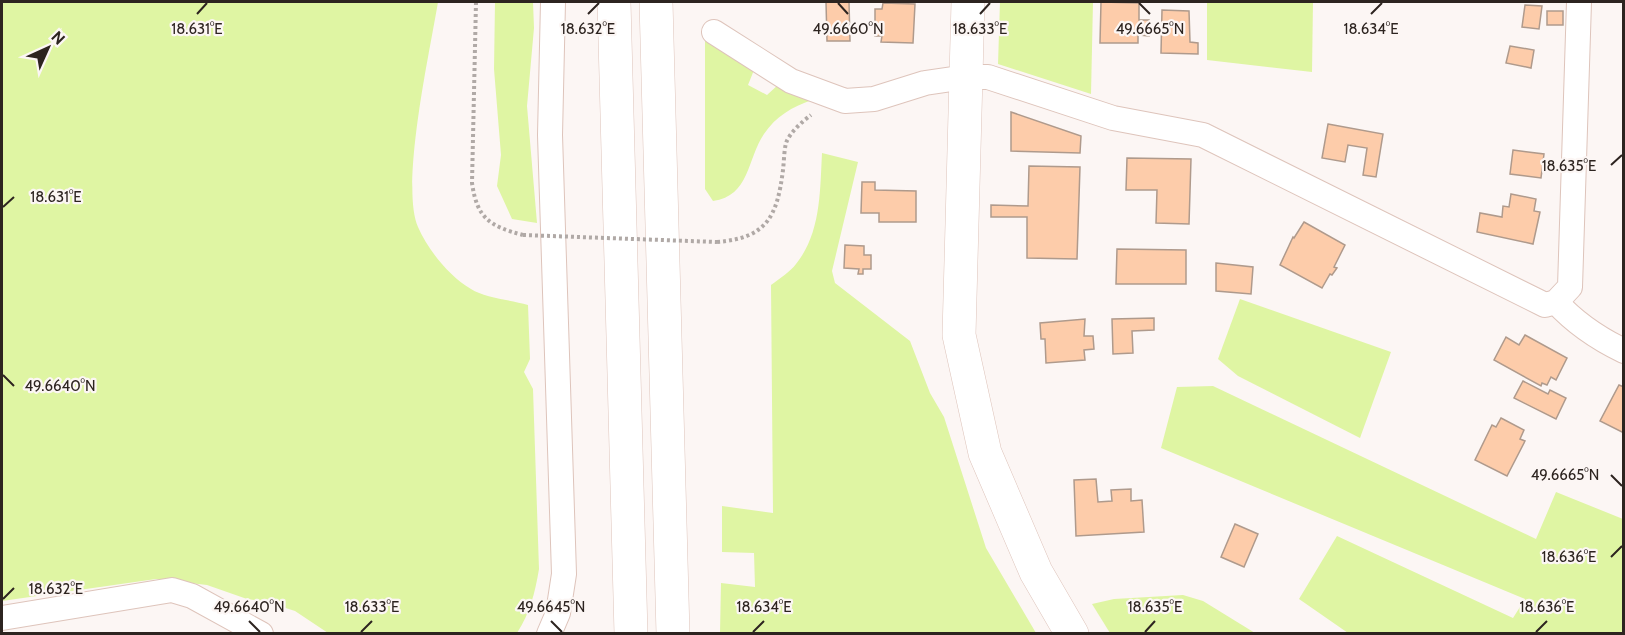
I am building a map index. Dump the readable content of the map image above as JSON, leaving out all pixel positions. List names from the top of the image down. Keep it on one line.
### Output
{"north":"top right","coordinates":["18.631°E","18.632°E","49.6660°N","18.633°E","49.6665°N","18.634°E","18.635°E","49.6640°N","18.636°E","49.6645°N"]}
